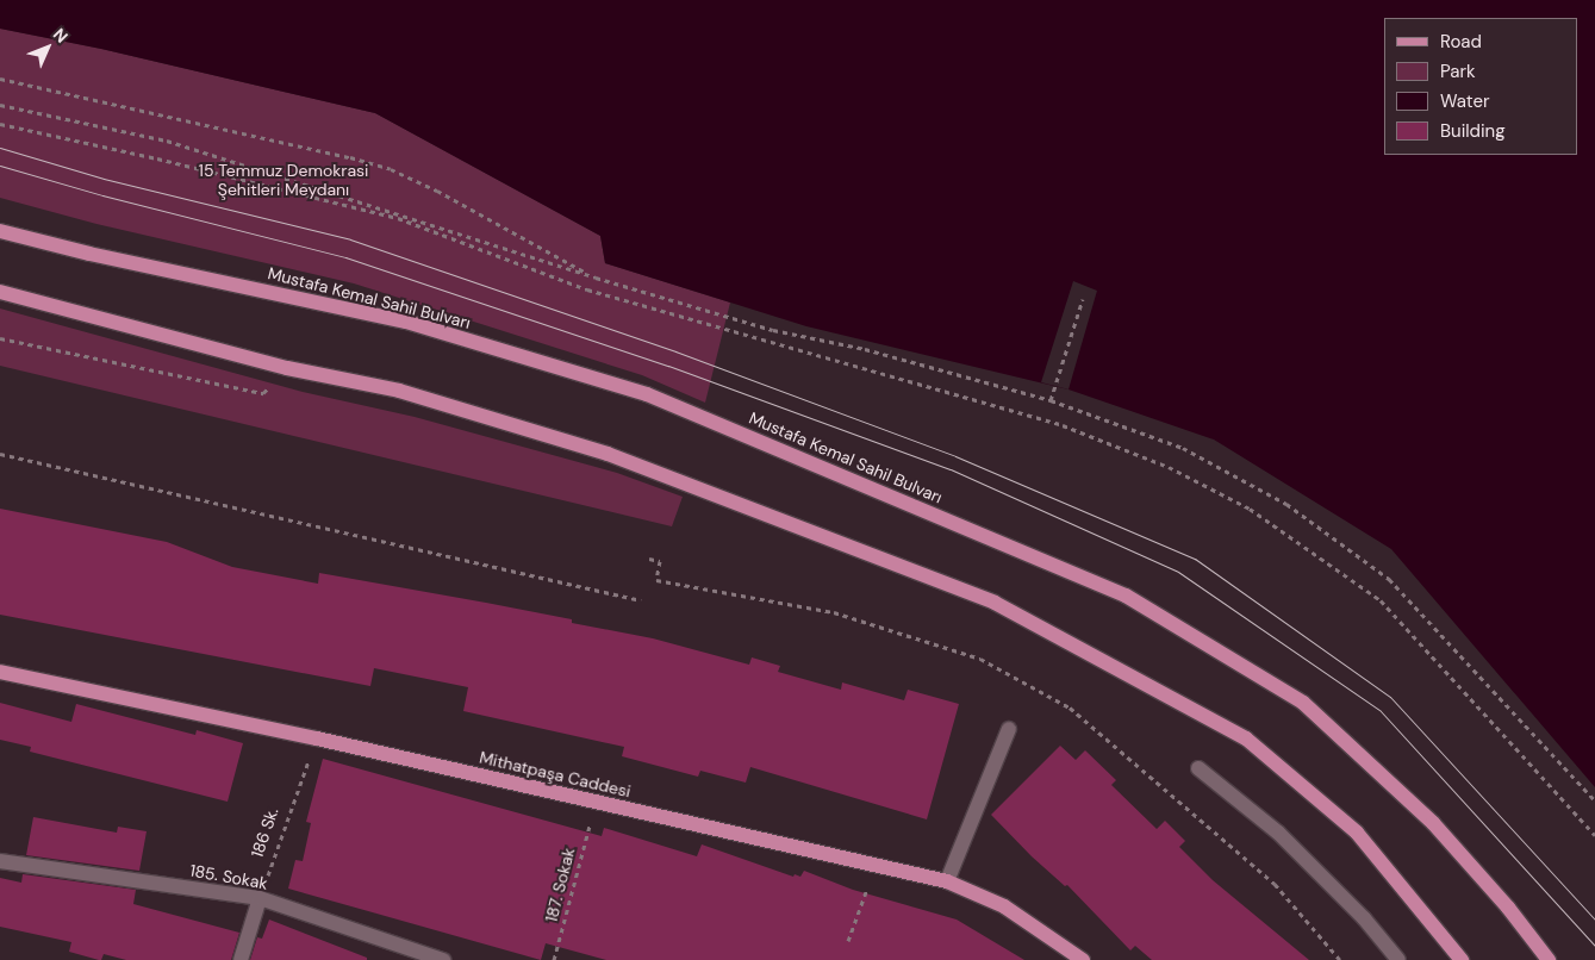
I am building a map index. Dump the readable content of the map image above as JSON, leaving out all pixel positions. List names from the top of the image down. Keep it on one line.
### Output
{"streets":{"main road":["Mustafa Kemal Sahil Bulvarı","Mithatpaşa Caddesi"],"street":["185. Sokak"],"path":["186 Sk.","187. Sokak"]},"crossings":[["186 Sk.","185. Sokak"]],"parks":["15 Temmuz Demokrasi Şehitleri Meydanı"],"legend":["Road","Park","Water","Building"],"north":"top right"}
